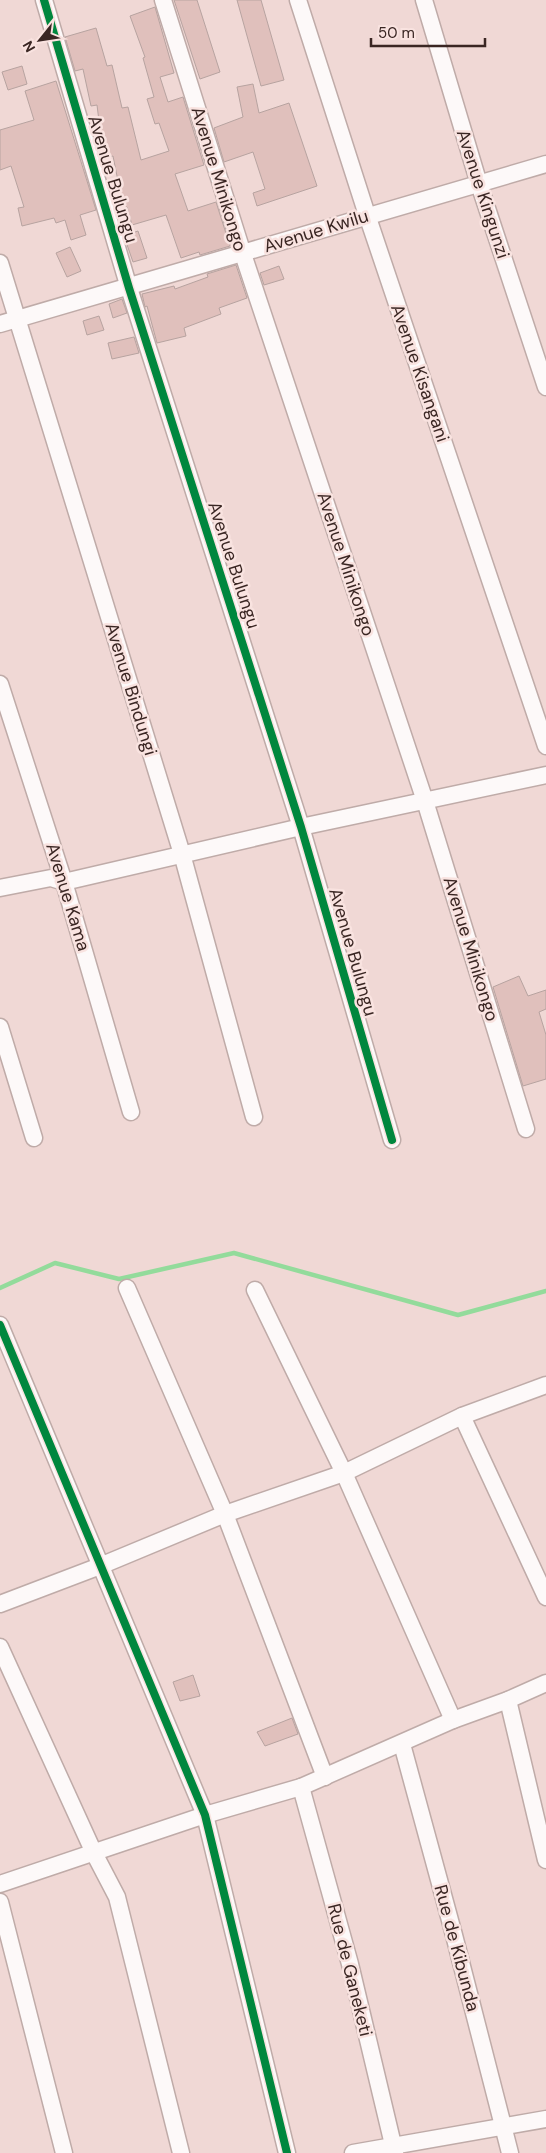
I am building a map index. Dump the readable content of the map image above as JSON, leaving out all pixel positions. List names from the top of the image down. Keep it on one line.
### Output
{"streets":{"street":["Avenue Bulungu","Avenue Minikongo","Avenue Kingunzi","Avenue Kwilu","Avenue Kisangani","Avenue Bindungi","Avenue Kama","Rue de Kibunda","Rue de Ganeketi"]},"crossings":[["Avenue Bulungu","Avenue Kwilu"],["Avenue Minikongo","Avenue Kwilu"],["Avenue Kingunzi","Avenue Kwilu"],["Avenue Kwilu","Avenue Kisangani"],["Avenue Kwilu","Avenue Bindungi"]],"scale_bar":"50 m","north":"bottom left"}
